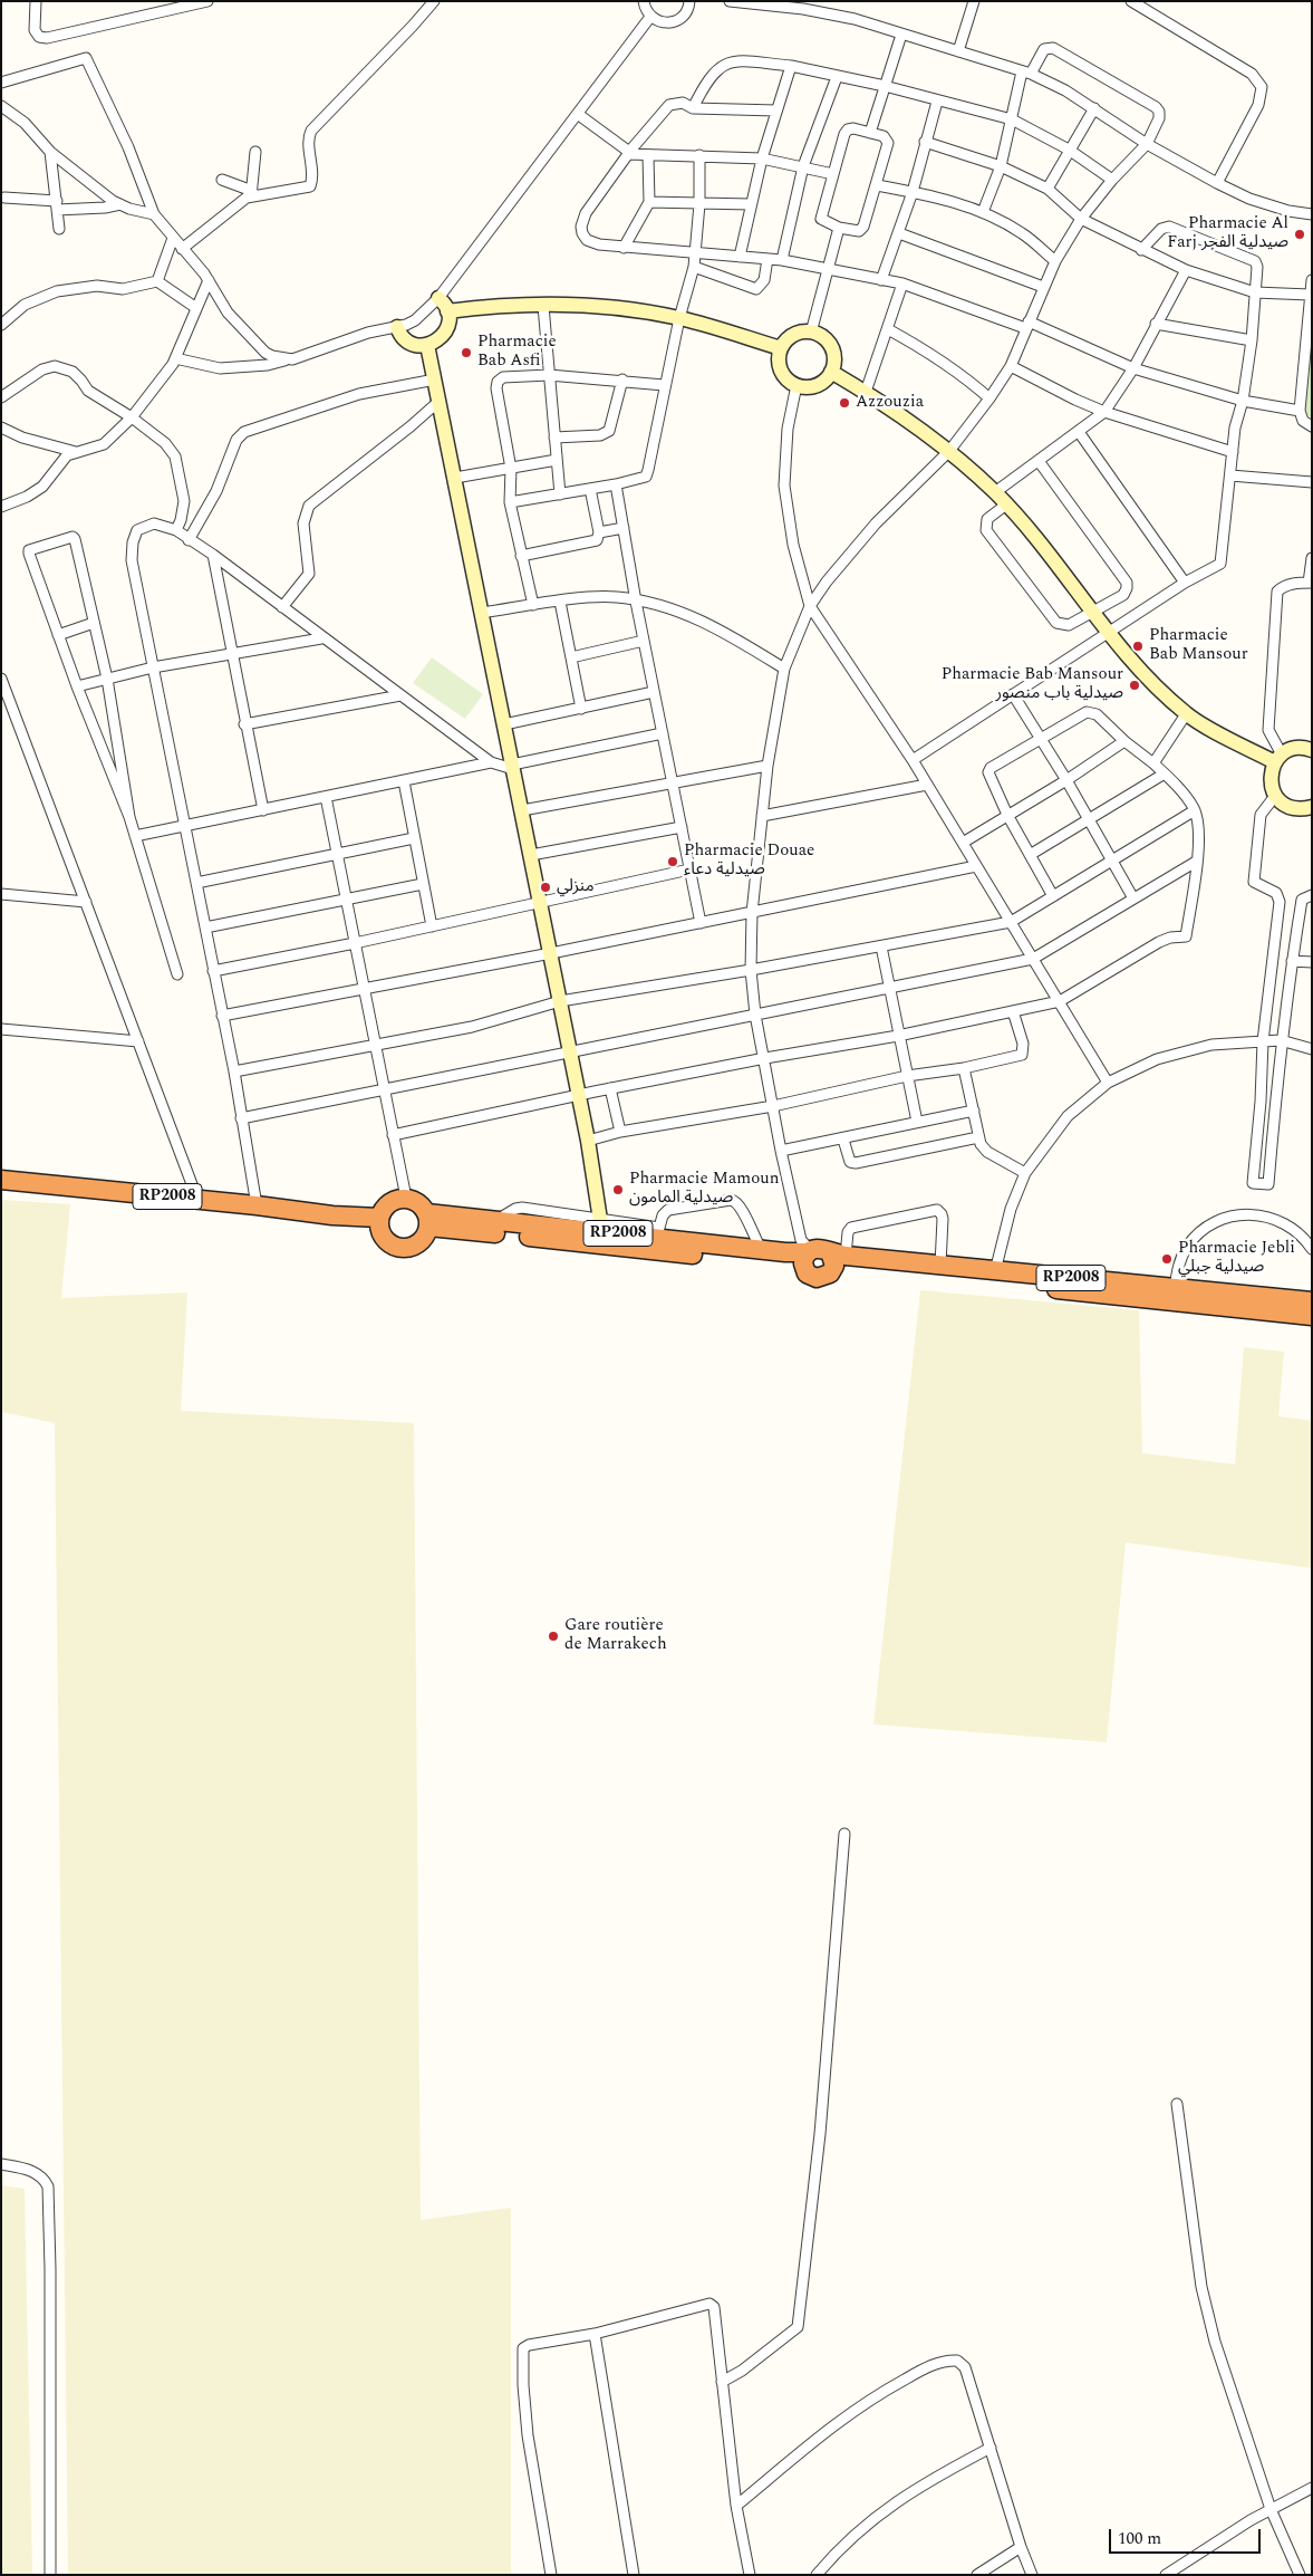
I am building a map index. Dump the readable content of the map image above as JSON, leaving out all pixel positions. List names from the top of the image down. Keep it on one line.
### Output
{"streets":{"highway":["RP2008"]},"places":["Pharmacie Al Farj صيدلية الفجر","Pharmacie Bab Asfi","Azzouzia","Pharmacie Bab Mansour","Pharmacie Bab Mansour صيدلية باب منصور","Pharmacie Douae صيدلية دعاء","منزلي","Pharmacie Mamoun صيدلية المامون","Pharmacie Jebli صيدلية جبلي","Gare routière de Marrakech"],"scale_bar":"100 m"}
